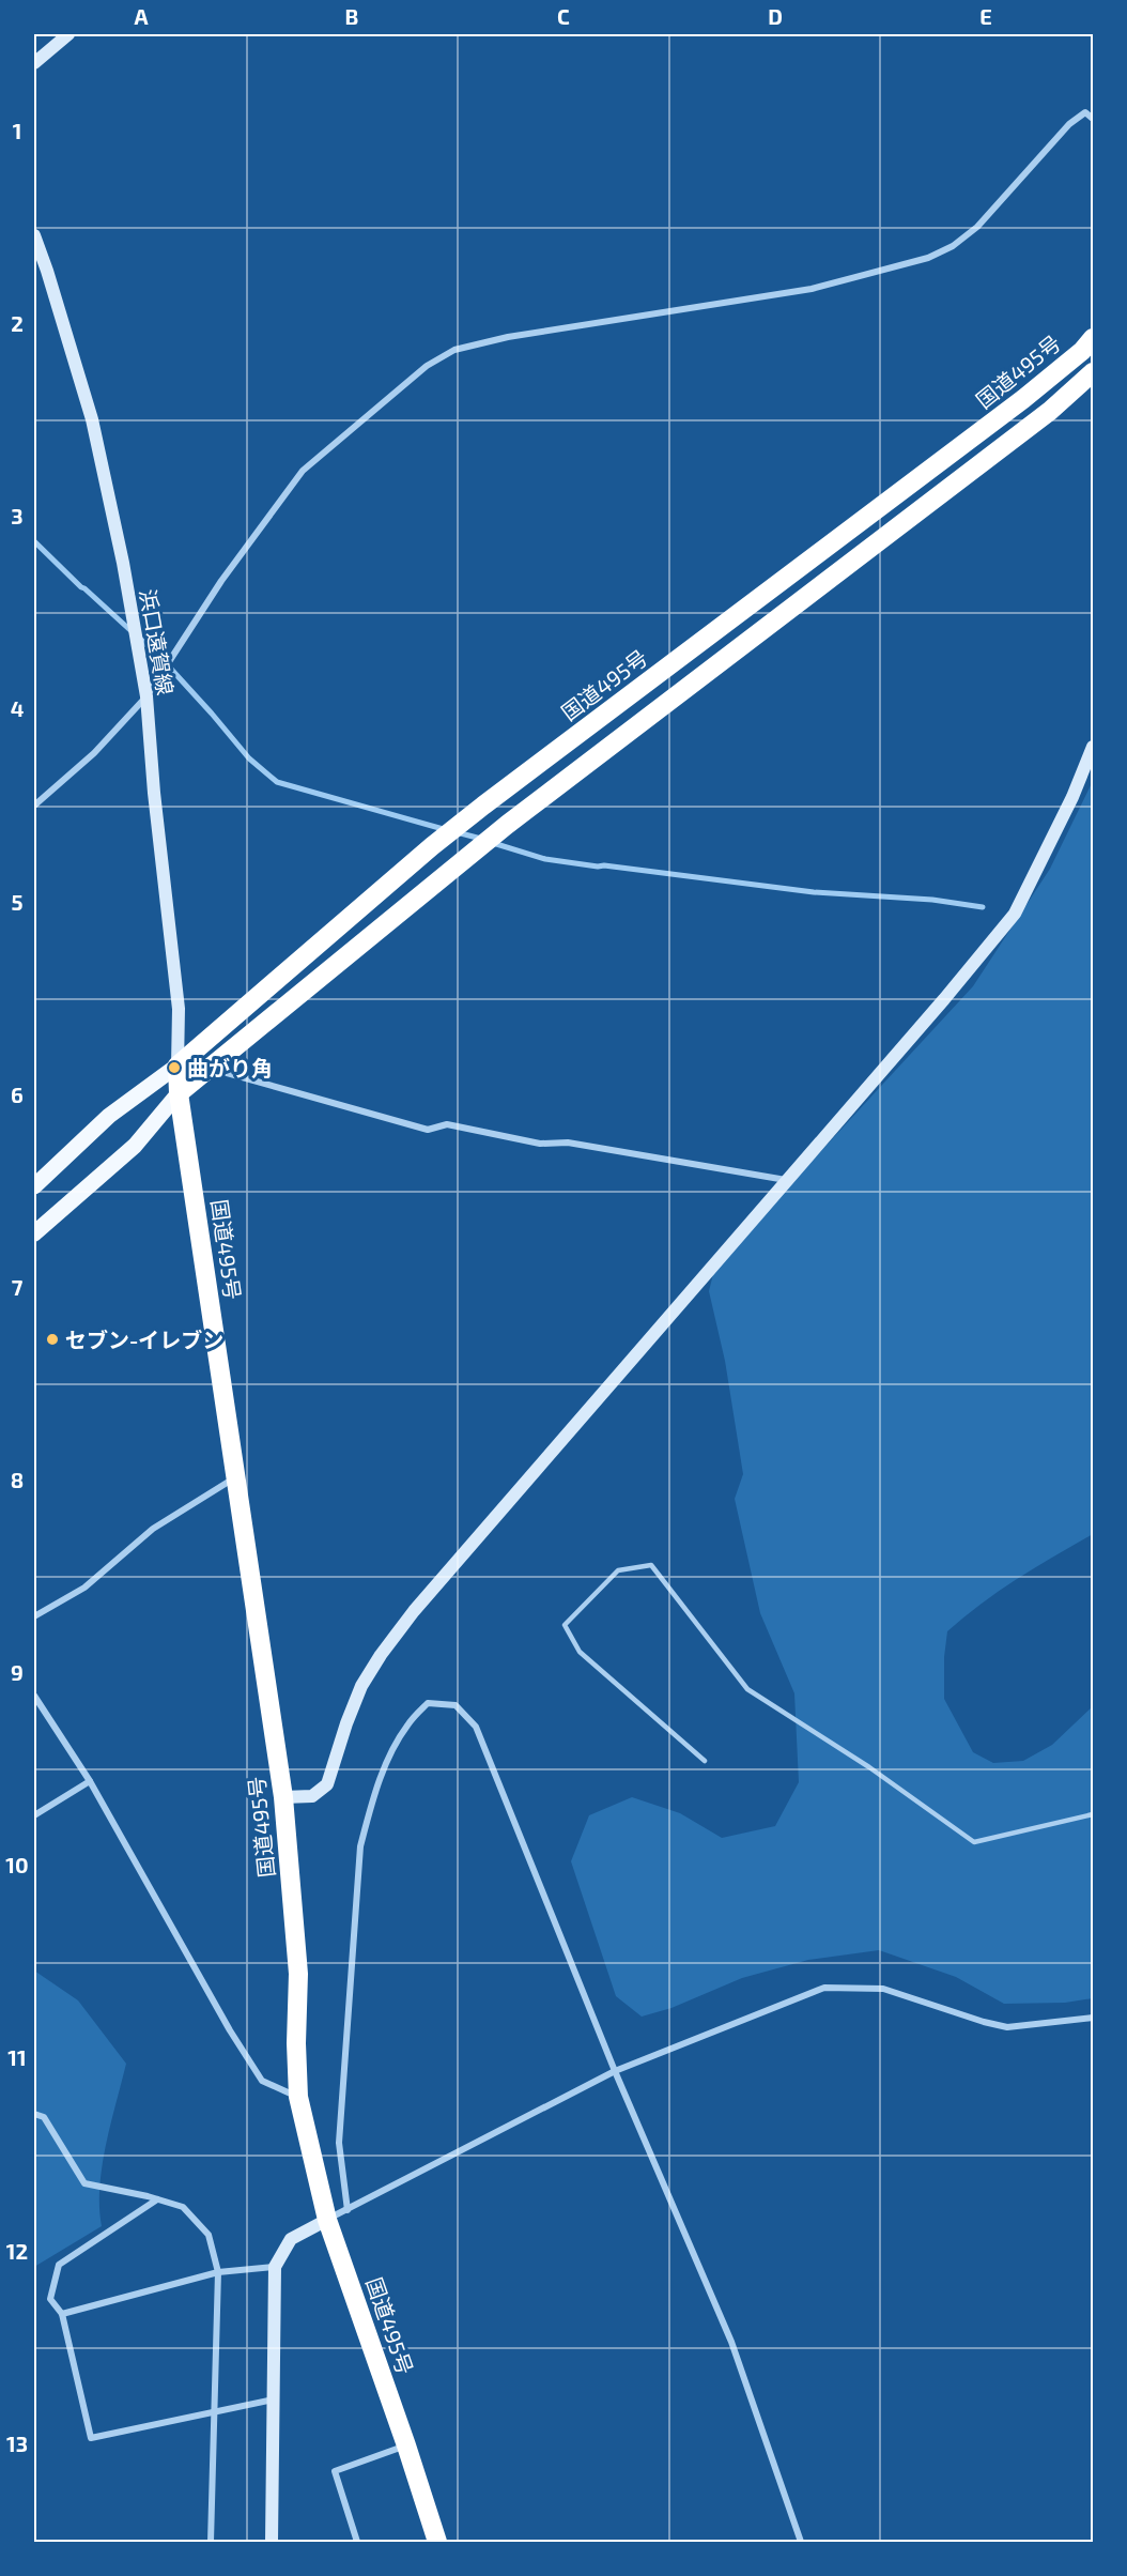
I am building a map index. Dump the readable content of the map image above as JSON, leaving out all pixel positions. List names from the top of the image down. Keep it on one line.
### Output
{"streets":{"highway":["国道495号"],"street":["浜口遠賀線"]},"crossings":[["国道495号","浜口遠賀線"]],"places":["曲がり角","セブン-イレブン"],"grid":{"columns":["A","B","C","D","E"],"rows":["1","2","3","4","5","6","7","8","9","10","11","12","13"]}}
